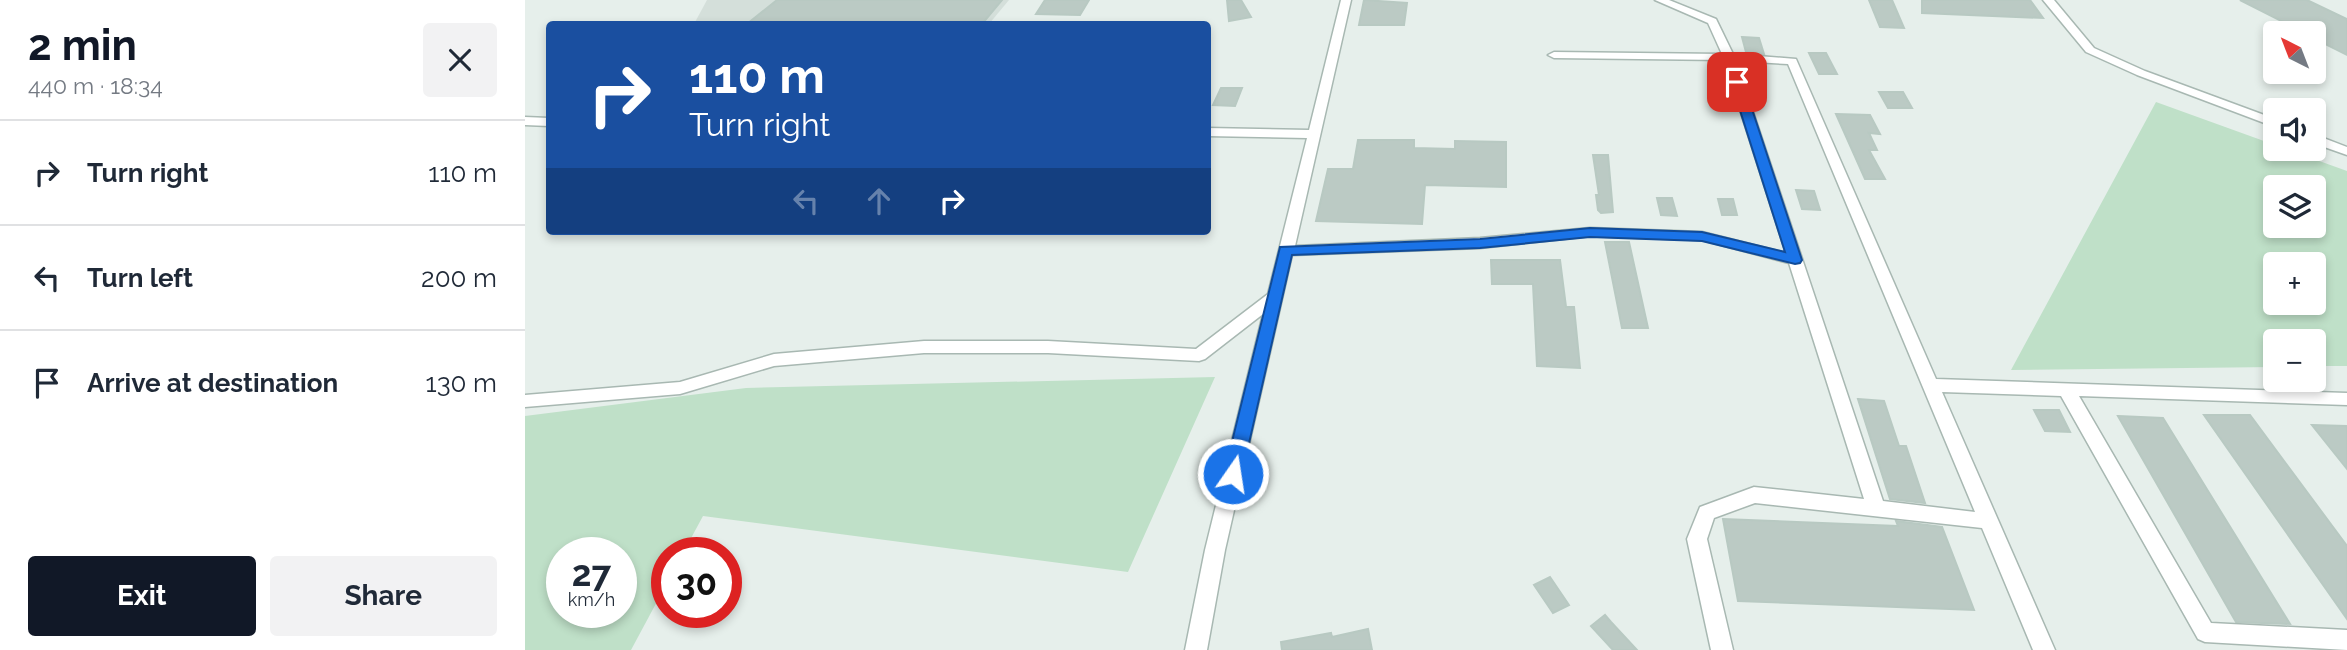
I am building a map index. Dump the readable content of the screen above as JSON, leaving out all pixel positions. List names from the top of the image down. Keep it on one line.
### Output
{"north":"top left","page":{"heading":["2 min","440 m · 18:34"],"map_buttons":["+","−"],"turn":["110 m","Turn right"],"list":[{"name":"Turn right","value":"110 m"},{"name":"Turn left","value":"200 m"},{"name":"Arrive at destination","value":"130 m"}],"speed":"27 km/h","limit":"30","buttons":["Exit","Share"]}}
